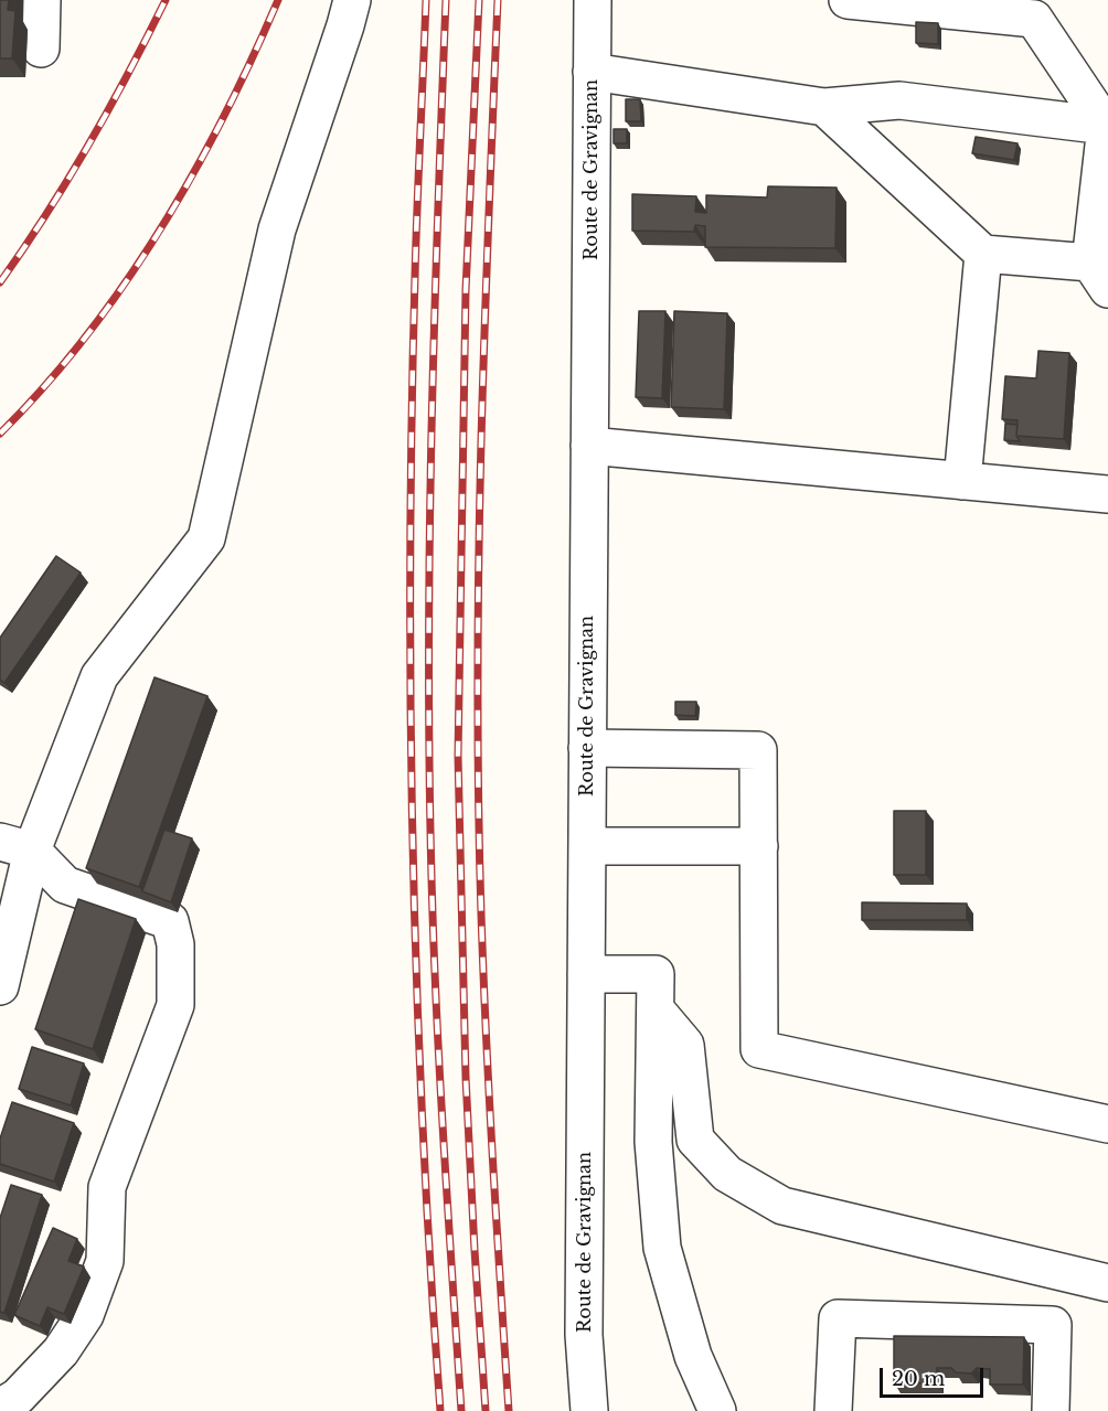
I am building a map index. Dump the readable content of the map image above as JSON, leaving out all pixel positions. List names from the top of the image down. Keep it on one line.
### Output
{"streets":{"street":["Route de Gravignan"]},"scale_bar":"20 m"}
